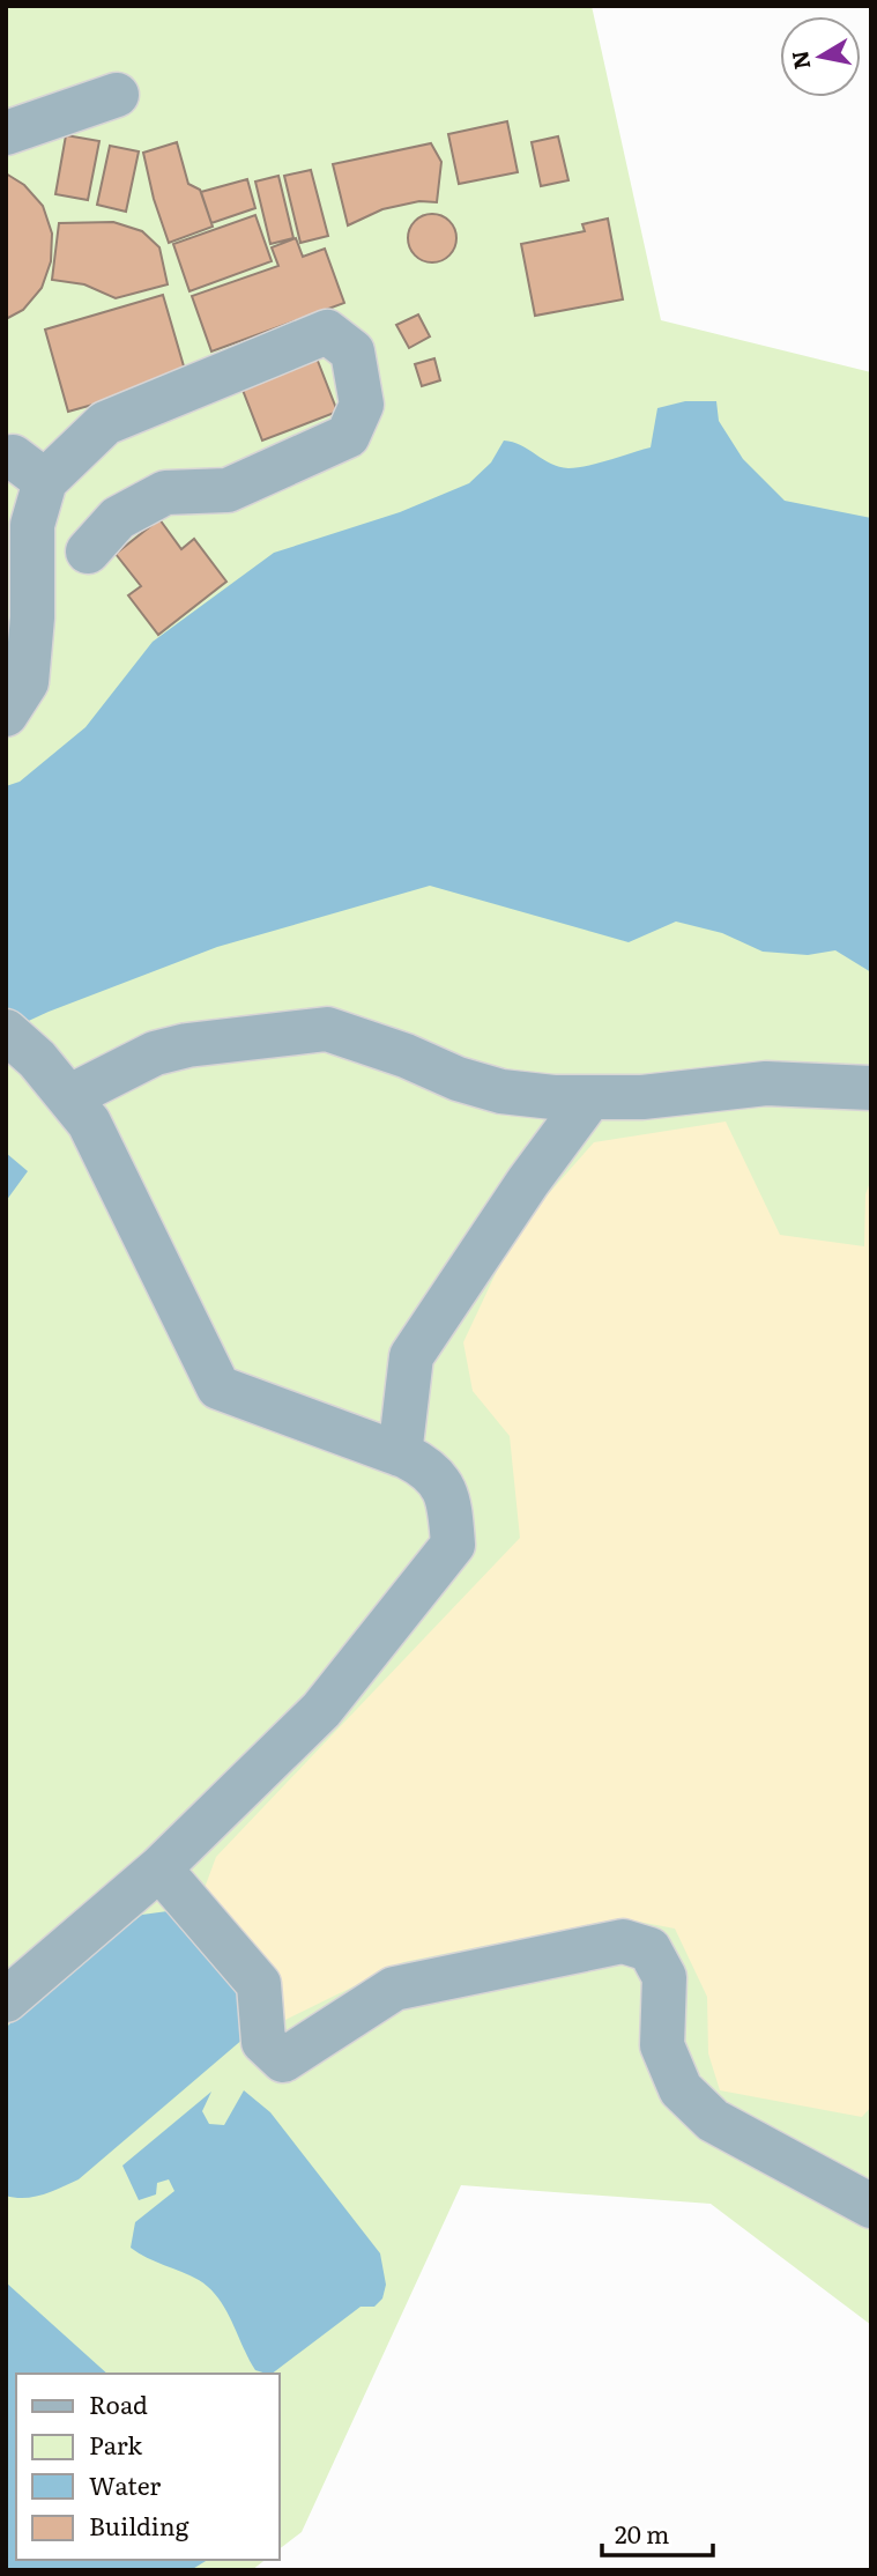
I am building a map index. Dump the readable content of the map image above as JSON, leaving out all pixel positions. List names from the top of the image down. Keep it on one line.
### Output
{"legend":["Road","Park","Water","Building"],"scale_bar":"20 m","north":"left"}
